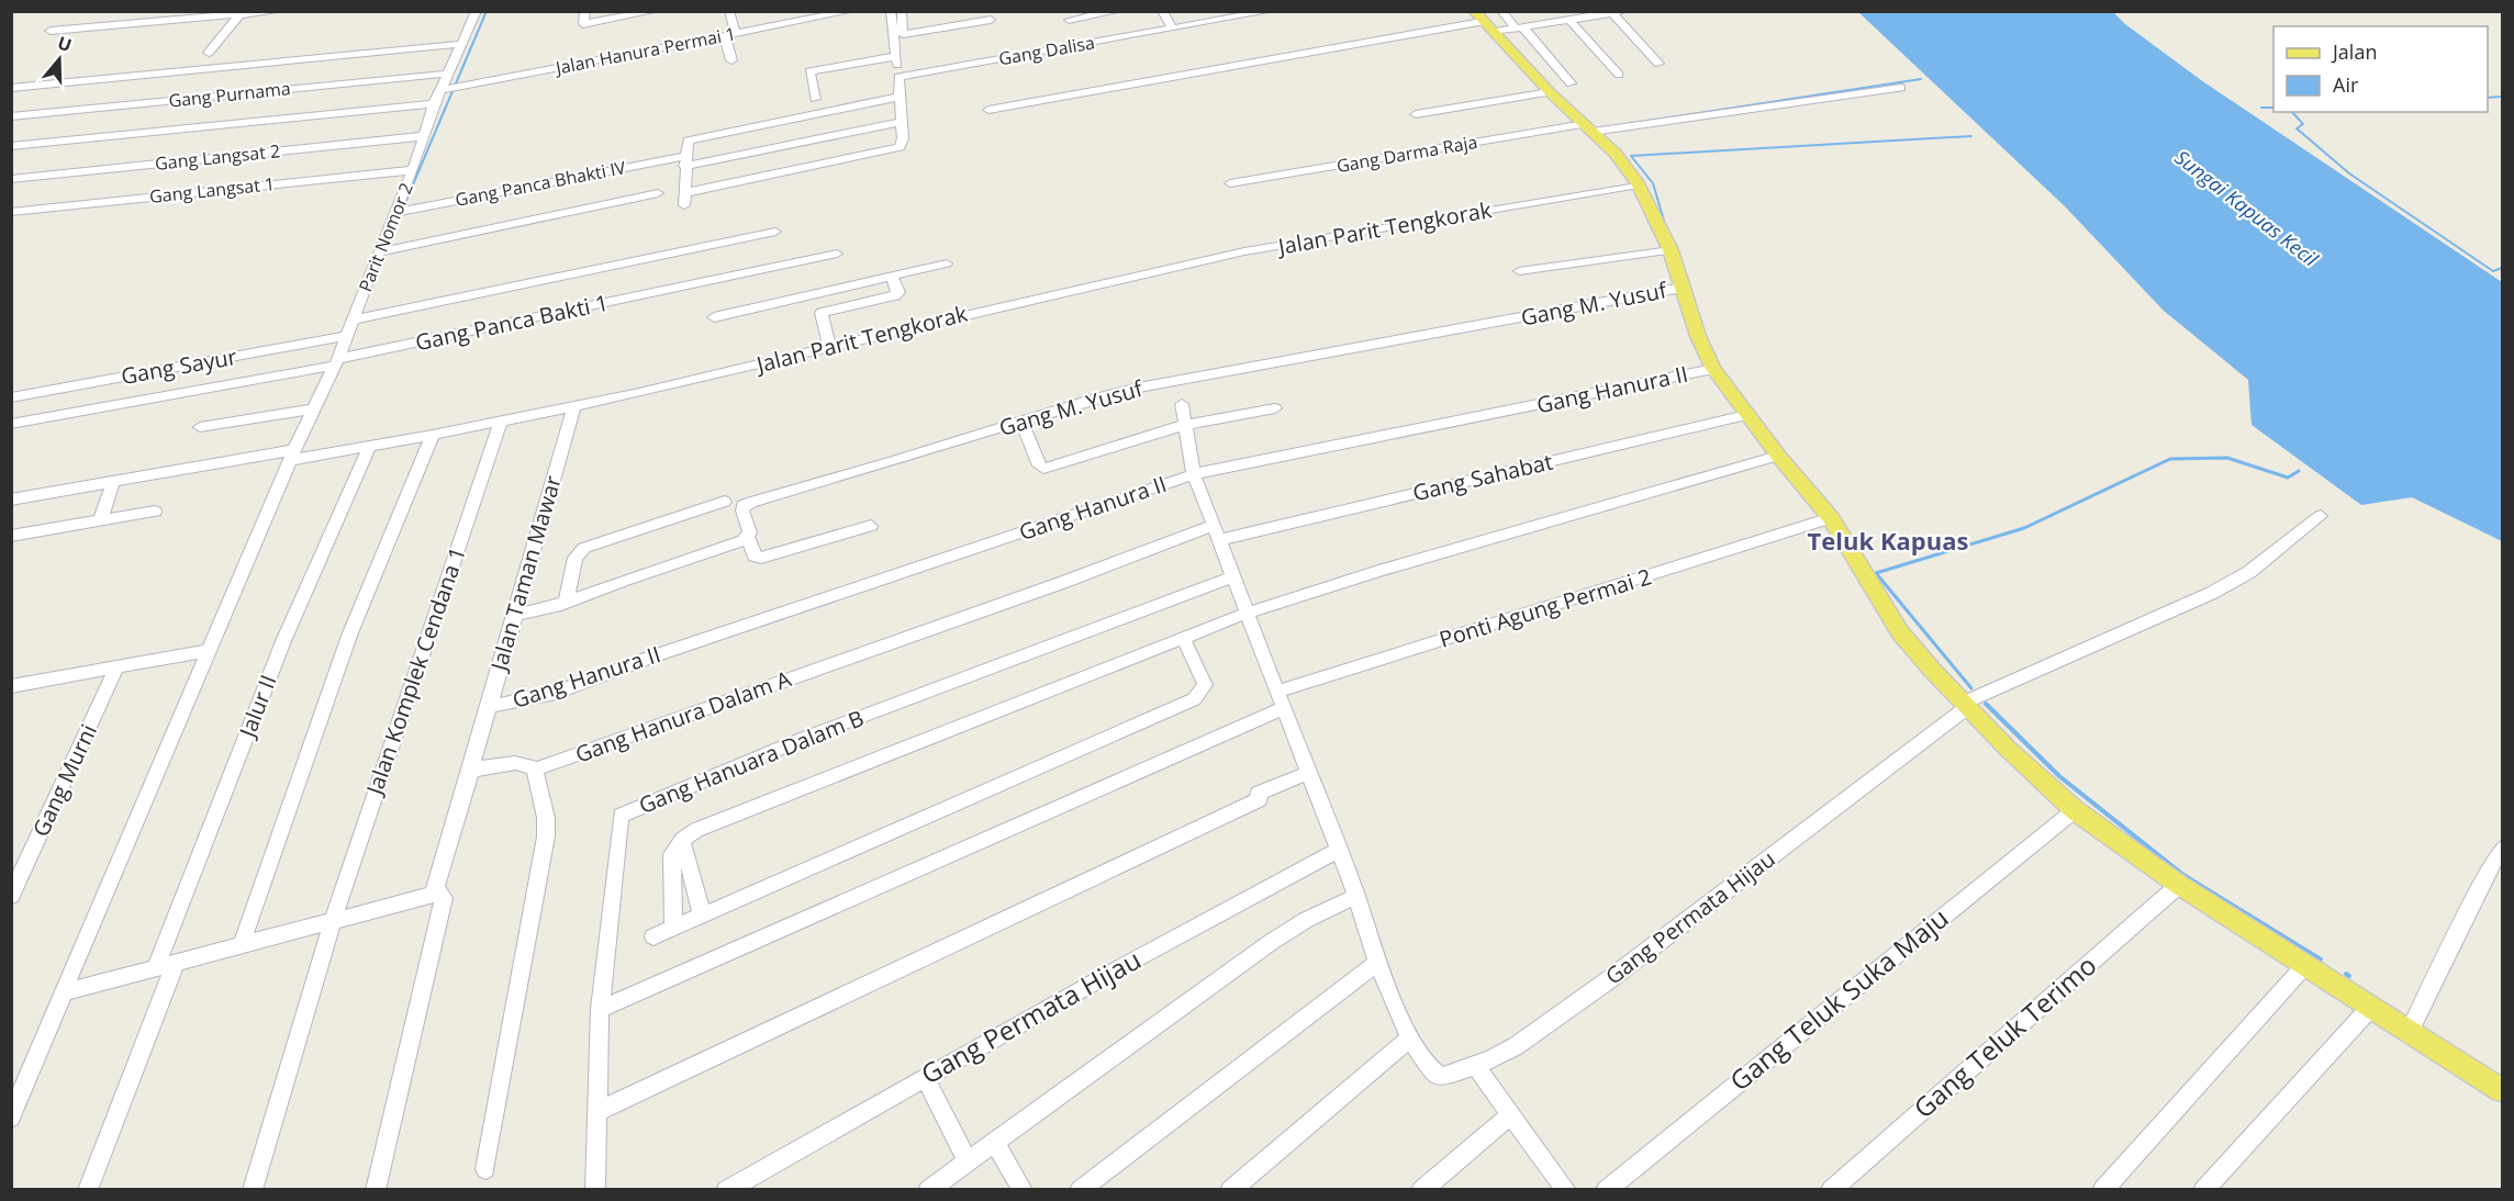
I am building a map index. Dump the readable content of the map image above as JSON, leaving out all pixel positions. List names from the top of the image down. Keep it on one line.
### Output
{"streets":{"street":["Jalan Hanura Permai 1","Gang Dalisa","Gang Purnama","Gang Darma Raja","Gang Langsat 2","Gang Panca Bhakti IV","Gang Langsat 1","Jalan Parit Tengkorak","Parit Nomor 2","Gang M. Yusuf","Gang Panca Bakti 1","Gang Sayur","Gang Hanura II","Gang Sahabat","Jalan Taman Mawar","Ponti Agung Permai 2","Jalan Komplek Cendana 1","Jalur II","Gang Hanura Dalam A","Gang Hanuara Dalam B","Gang Murni","Gang Permata Hijau","Gang Teluk Suka Maju","Gang Teluk Terimo"]},"crossings":[["Jalan Hanura Permai 1","Parit Nomor 2"],["Gang Purnama","Parit Nomor 2"],["Gang Langsat 2","Parit Nomor 2"],["Gang Panca Bhakti IV","Parit Nomor 2"],["Gang Langsat 1","Parit Nomor 2"],["Jalan Parit Tengkorak","Parit Nomor 2"],["Jalan Parit Tengkorak","Jalan Taman Mawar"],["Jalan Parit Tengkorak","Jalan Komplek Cendana 1"],["Jalan Parit Tengkorak","Jalur II"],["Parit Nomor 2","Gang Panca Bakti 1"],["Parit Nomor 2","Gang Sayur"],["Gang Hanura II","Jalan Taman Mawar"],["Gang Hanura II","Gang Permata Hijau"],["Gang Sahabat","Gang Hanura Dalam A"],["Gang Sahabat","Gang Permata Hijau"],["Ponti Agung Permai 2","Gang Hanuara Dalam B"],["Ponti Agung Permai 2","Gang Permata Hijau"],["Gang Hanura Dalam A","Gang Permata Hijau"],["Gang Hanuara Dalam B","Gang Permata Hijau"]],"districts":["Teluk Kapuas"],"water":["Sungai Kapuas Kecil"],"legend":["Jalan","Air"],"north":"top"}
